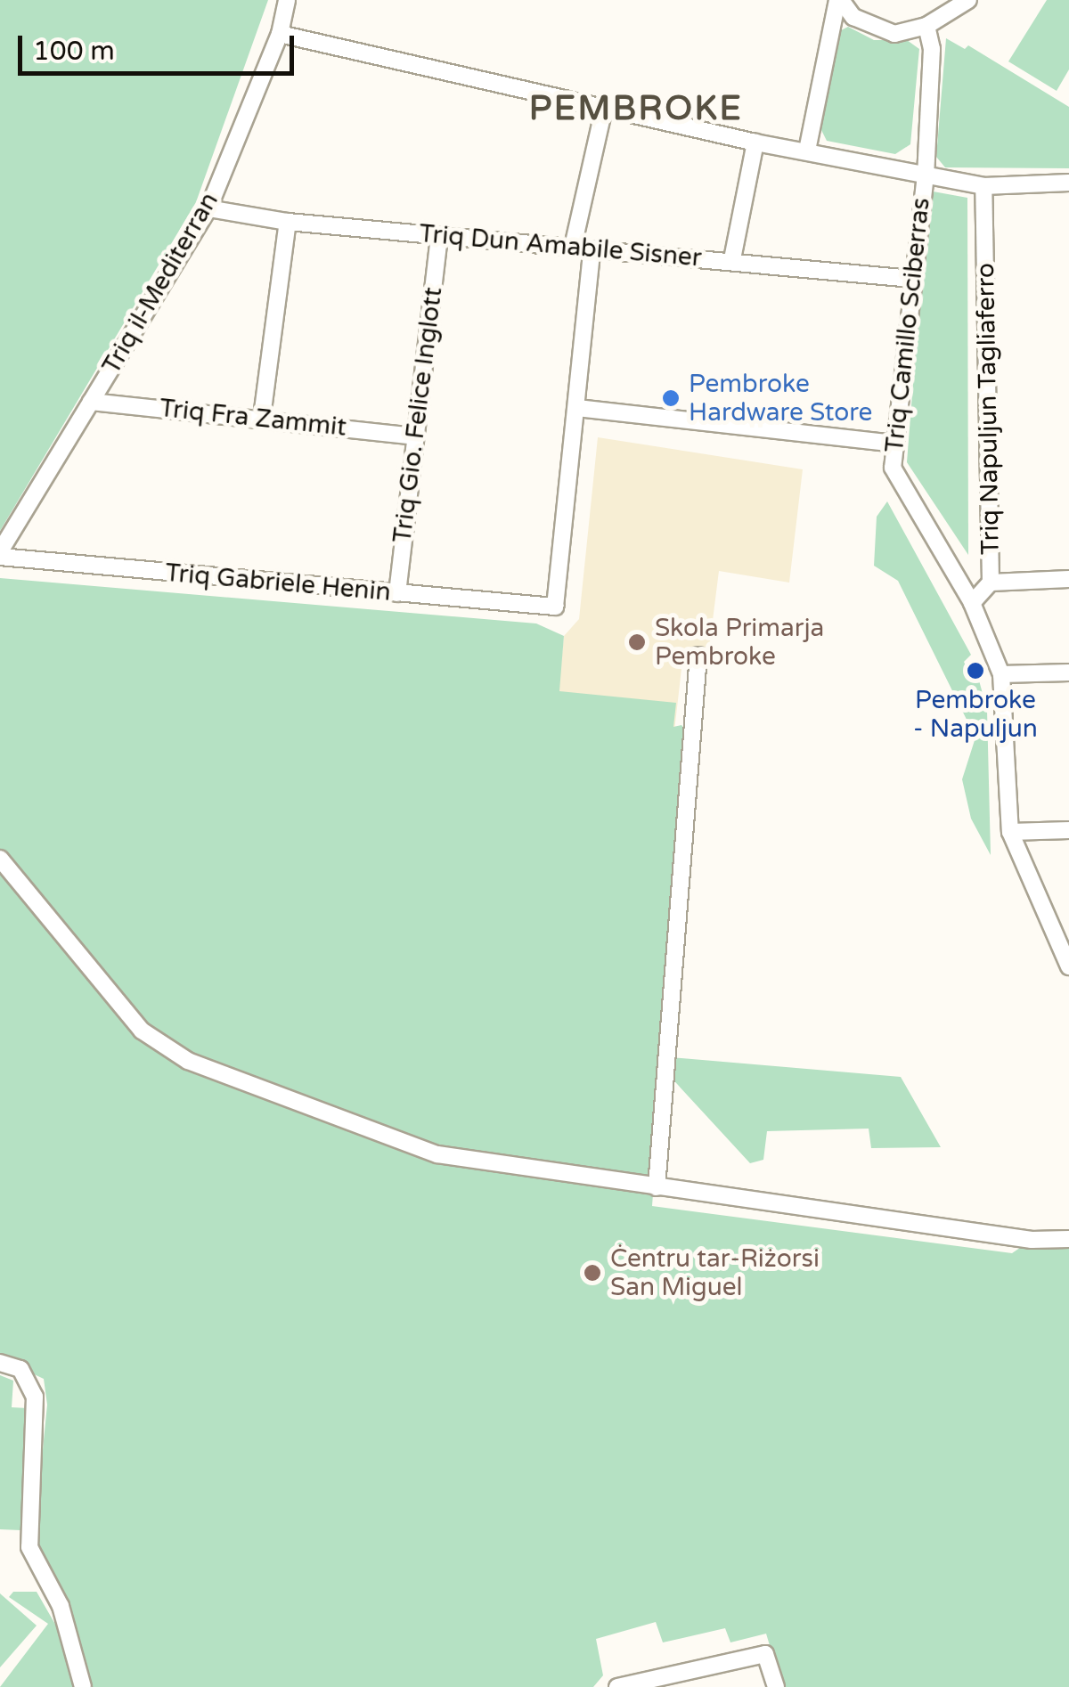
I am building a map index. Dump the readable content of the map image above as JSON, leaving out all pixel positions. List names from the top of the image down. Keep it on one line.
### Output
{"streets":{"street":["Triq Dun Amabile Sisner","Triq il-Mediterran","Triq Camillo Sciberras","Triq Napuljun Tagliaferro","Triq Gio. Felice Inglott","Triq Fra Zammit","Triq Gabriele Henin"]},"crossings":[["Triq Dun Amabile Sisner","Triq il-Mediterran"],["Triq Dun Amabile Sisner","Triq Camillo Sciberras"],["Triq Dun Amabile Sisner","Triq Gio. Felice Inglott"],["Triq il-Mediterran","Triq Fra Zammit"],["Triq il-Mediterran","Triq Gabriele Henin"],["Triq Camillo Sciberras","Triq Napuljun Tagliaferro"],["Triq Gio. Felice Inglott","Triq Fra Zammit"],["Triq Gio. Felice Inglott","Triq Gabriele Henin"]],"districts":["PEMBROKE"],"places":["Pembroke Hardware Store","Skola Primarja Pembroke","Pembroke - Napuljun","Ċentru tar-Riżorsi San Miguel"],"scale_bar":"100 m"}
